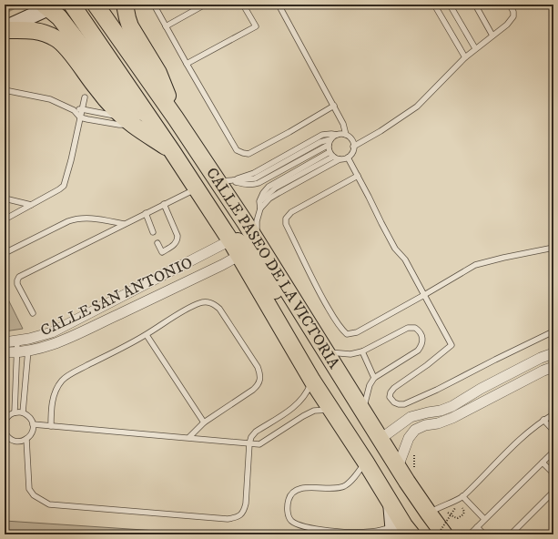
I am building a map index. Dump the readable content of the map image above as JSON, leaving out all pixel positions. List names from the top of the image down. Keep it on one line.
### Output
{"streets":{"main road":["CALLE PASEO DE LA VICTORIA"],"street":["CALLE SAN ANTONIO"]},"crossings":[["CALLE PASEO DE LA VICTORIA","CALLE SAN ANTONIO"]]}
